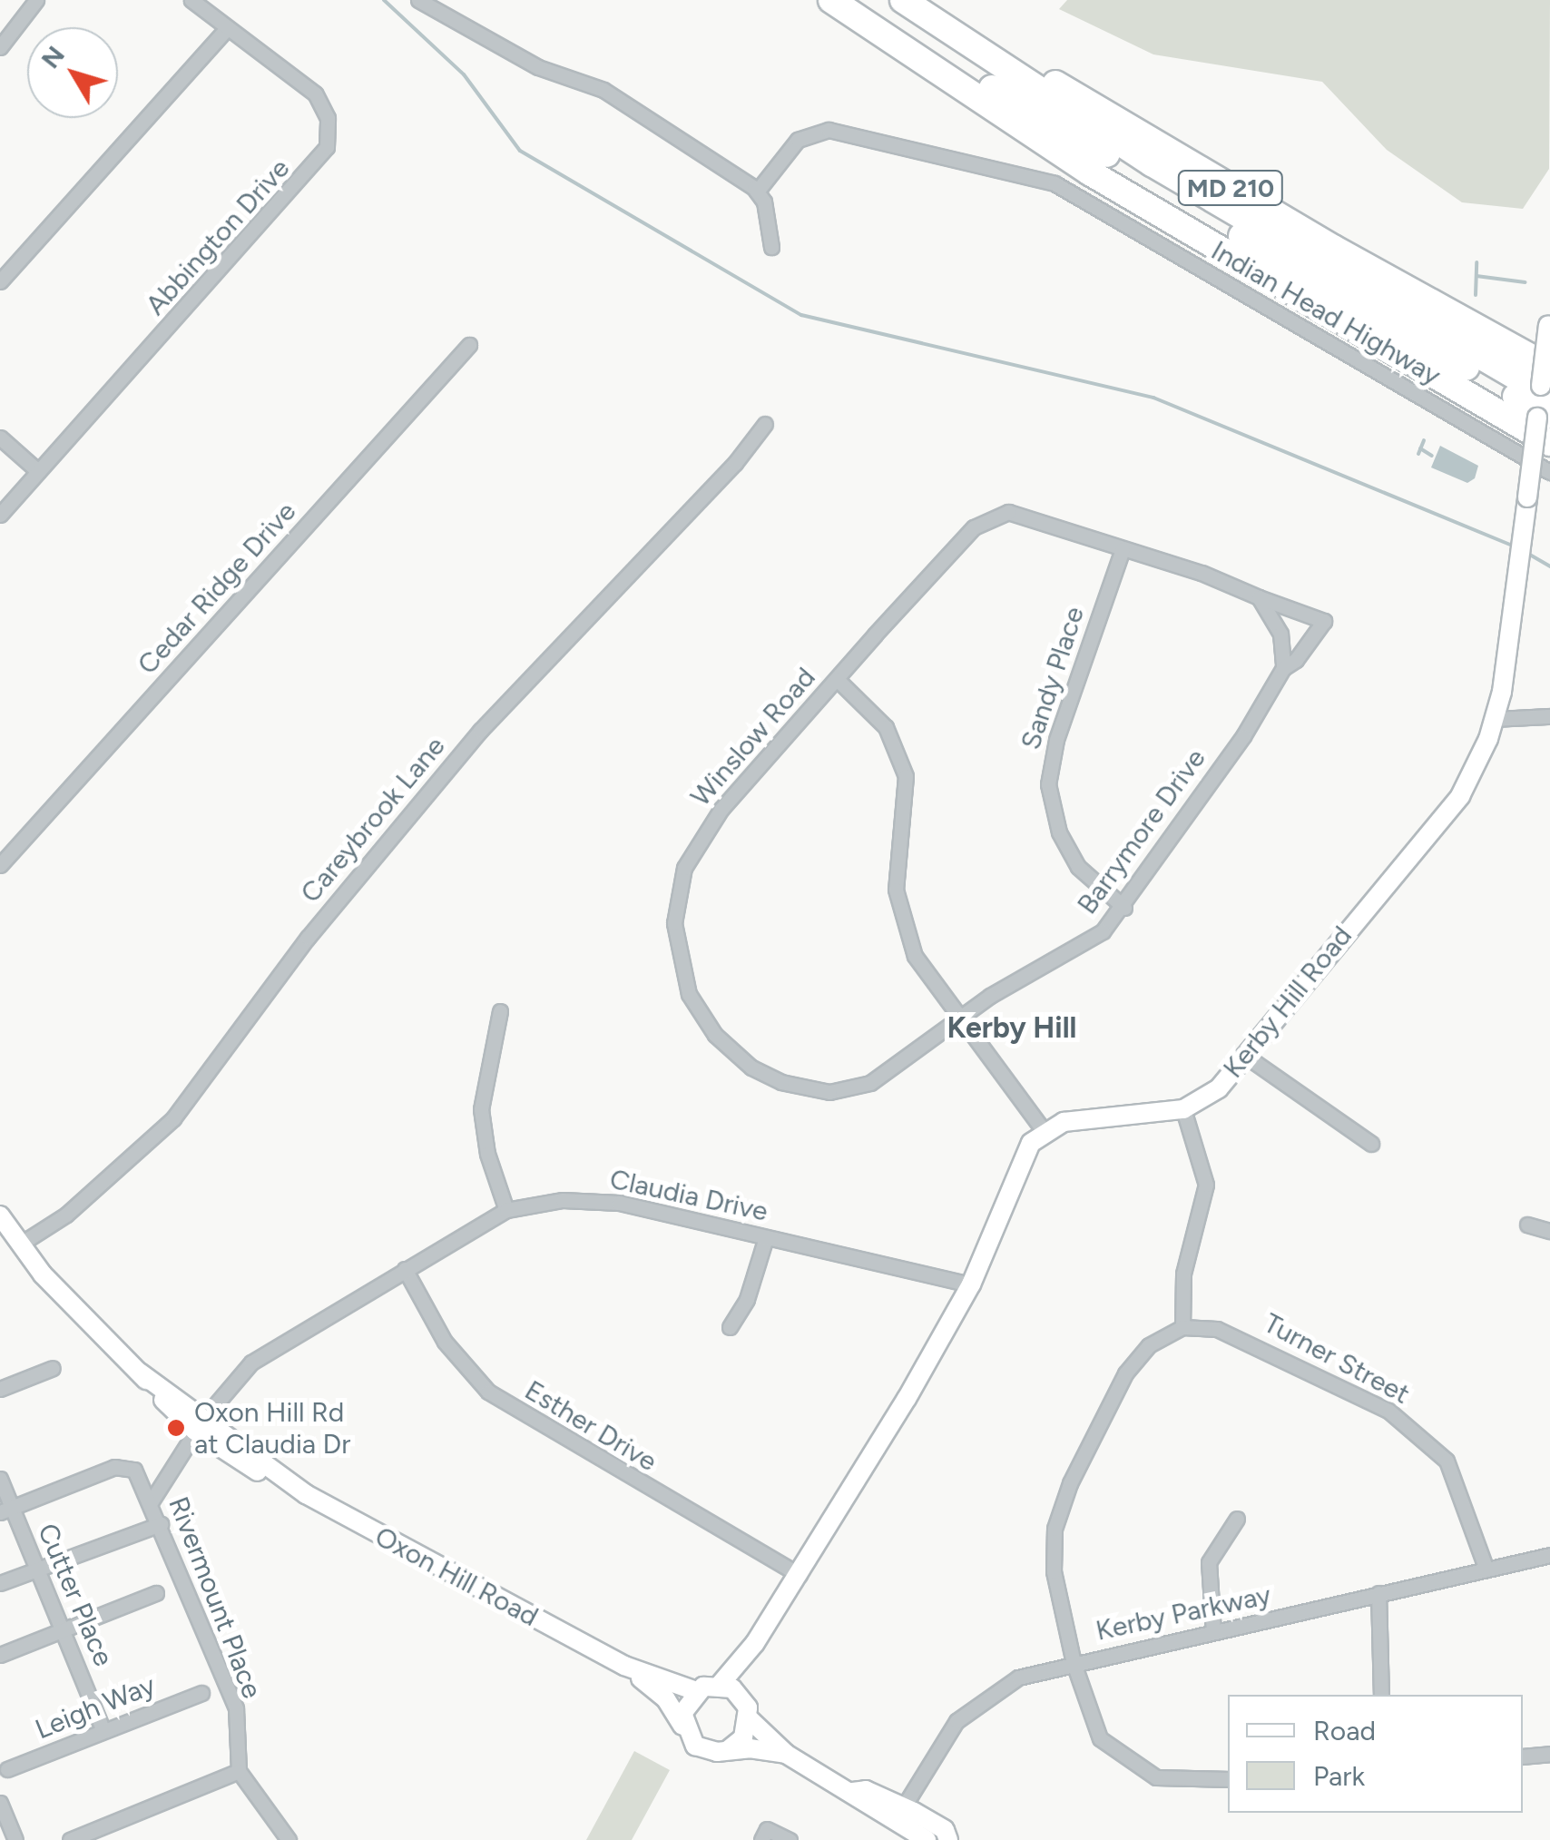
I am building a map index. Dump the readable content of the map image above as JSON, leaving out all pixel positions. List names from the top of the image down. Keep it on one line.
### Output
{"streets":{"highway":["MD 210","Indian Head Highway"],"main road":["Kerby Hill Road","Oxon Hill Road"],"street":["Abbington Drive","Cedar Ridge Drive","Sandy Place","Winslow Road","Careybrook Lane","Barrymore Drive","Claudia Drive","Turner Street","Esther Drive","Cutter Place","Rivermount Place","Kerby Parkway","Leigh Way"]},"crossings":[["MD 210","Kerby Hill Road"],["Sandy Place","Winslow Road"],["Sandy Place","Barrymore Drive"],["Winslow Road","Barrymore Drive"],["Careybrook Lane","Oxon Hill Road"],["Claudia Drive","Esther Drive"],["Claudia Drive","Oxon Hill Road"],["Claudia Drive","Rivermount Place"],["Turner Street","Kerby Parkway"],["Cutter Place","Rivermount Place"],["Cutter Place","Leigh Way"]],"districts":["Kerby Hill"],"places":["Oxon Hill Rd at Claudia Dr"],"legend":["Road","Park"],"north":"top left"}
